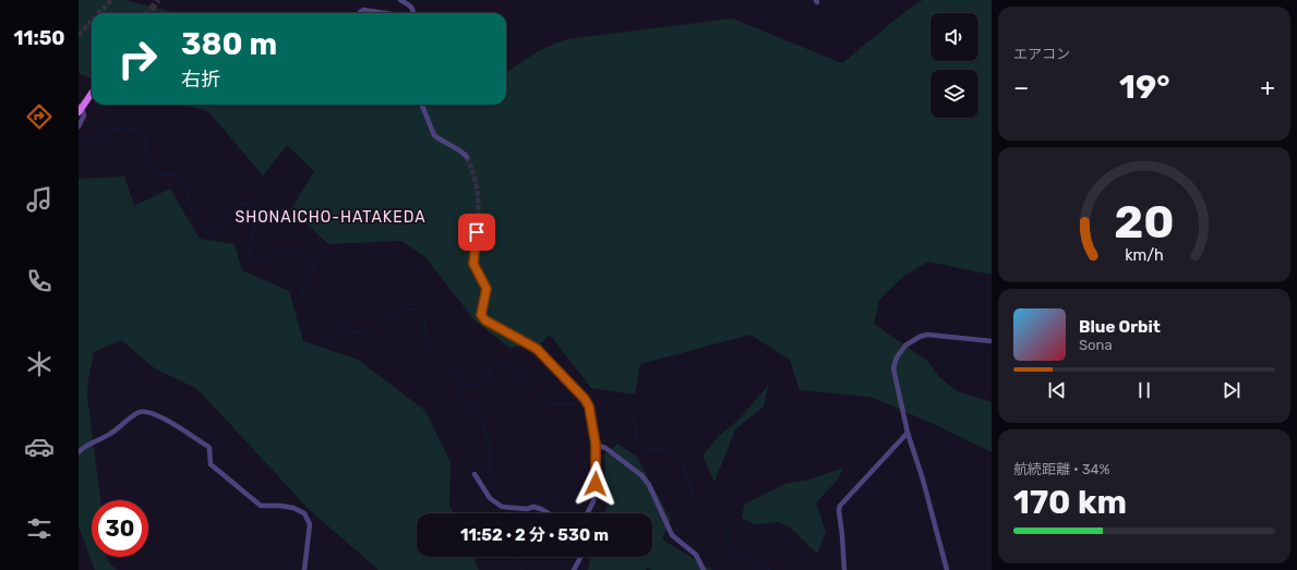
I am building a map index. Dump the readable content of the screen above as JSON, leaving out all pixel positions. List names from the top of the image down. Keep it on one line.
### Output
{"districts":["SHONAICHO-HATAKEDA"],"page":{"tabs":"11:50","tile":["エアコン",["航続距離 · 34%","170 km"]],"turn":["380 m","右折"],"heat":["−","19°","+"],"song":["Blue Orbit","Sona"],"limit":"30","trip":"11:52 · 2 分 · 530 m","gauge":["20","km/h"]}}
